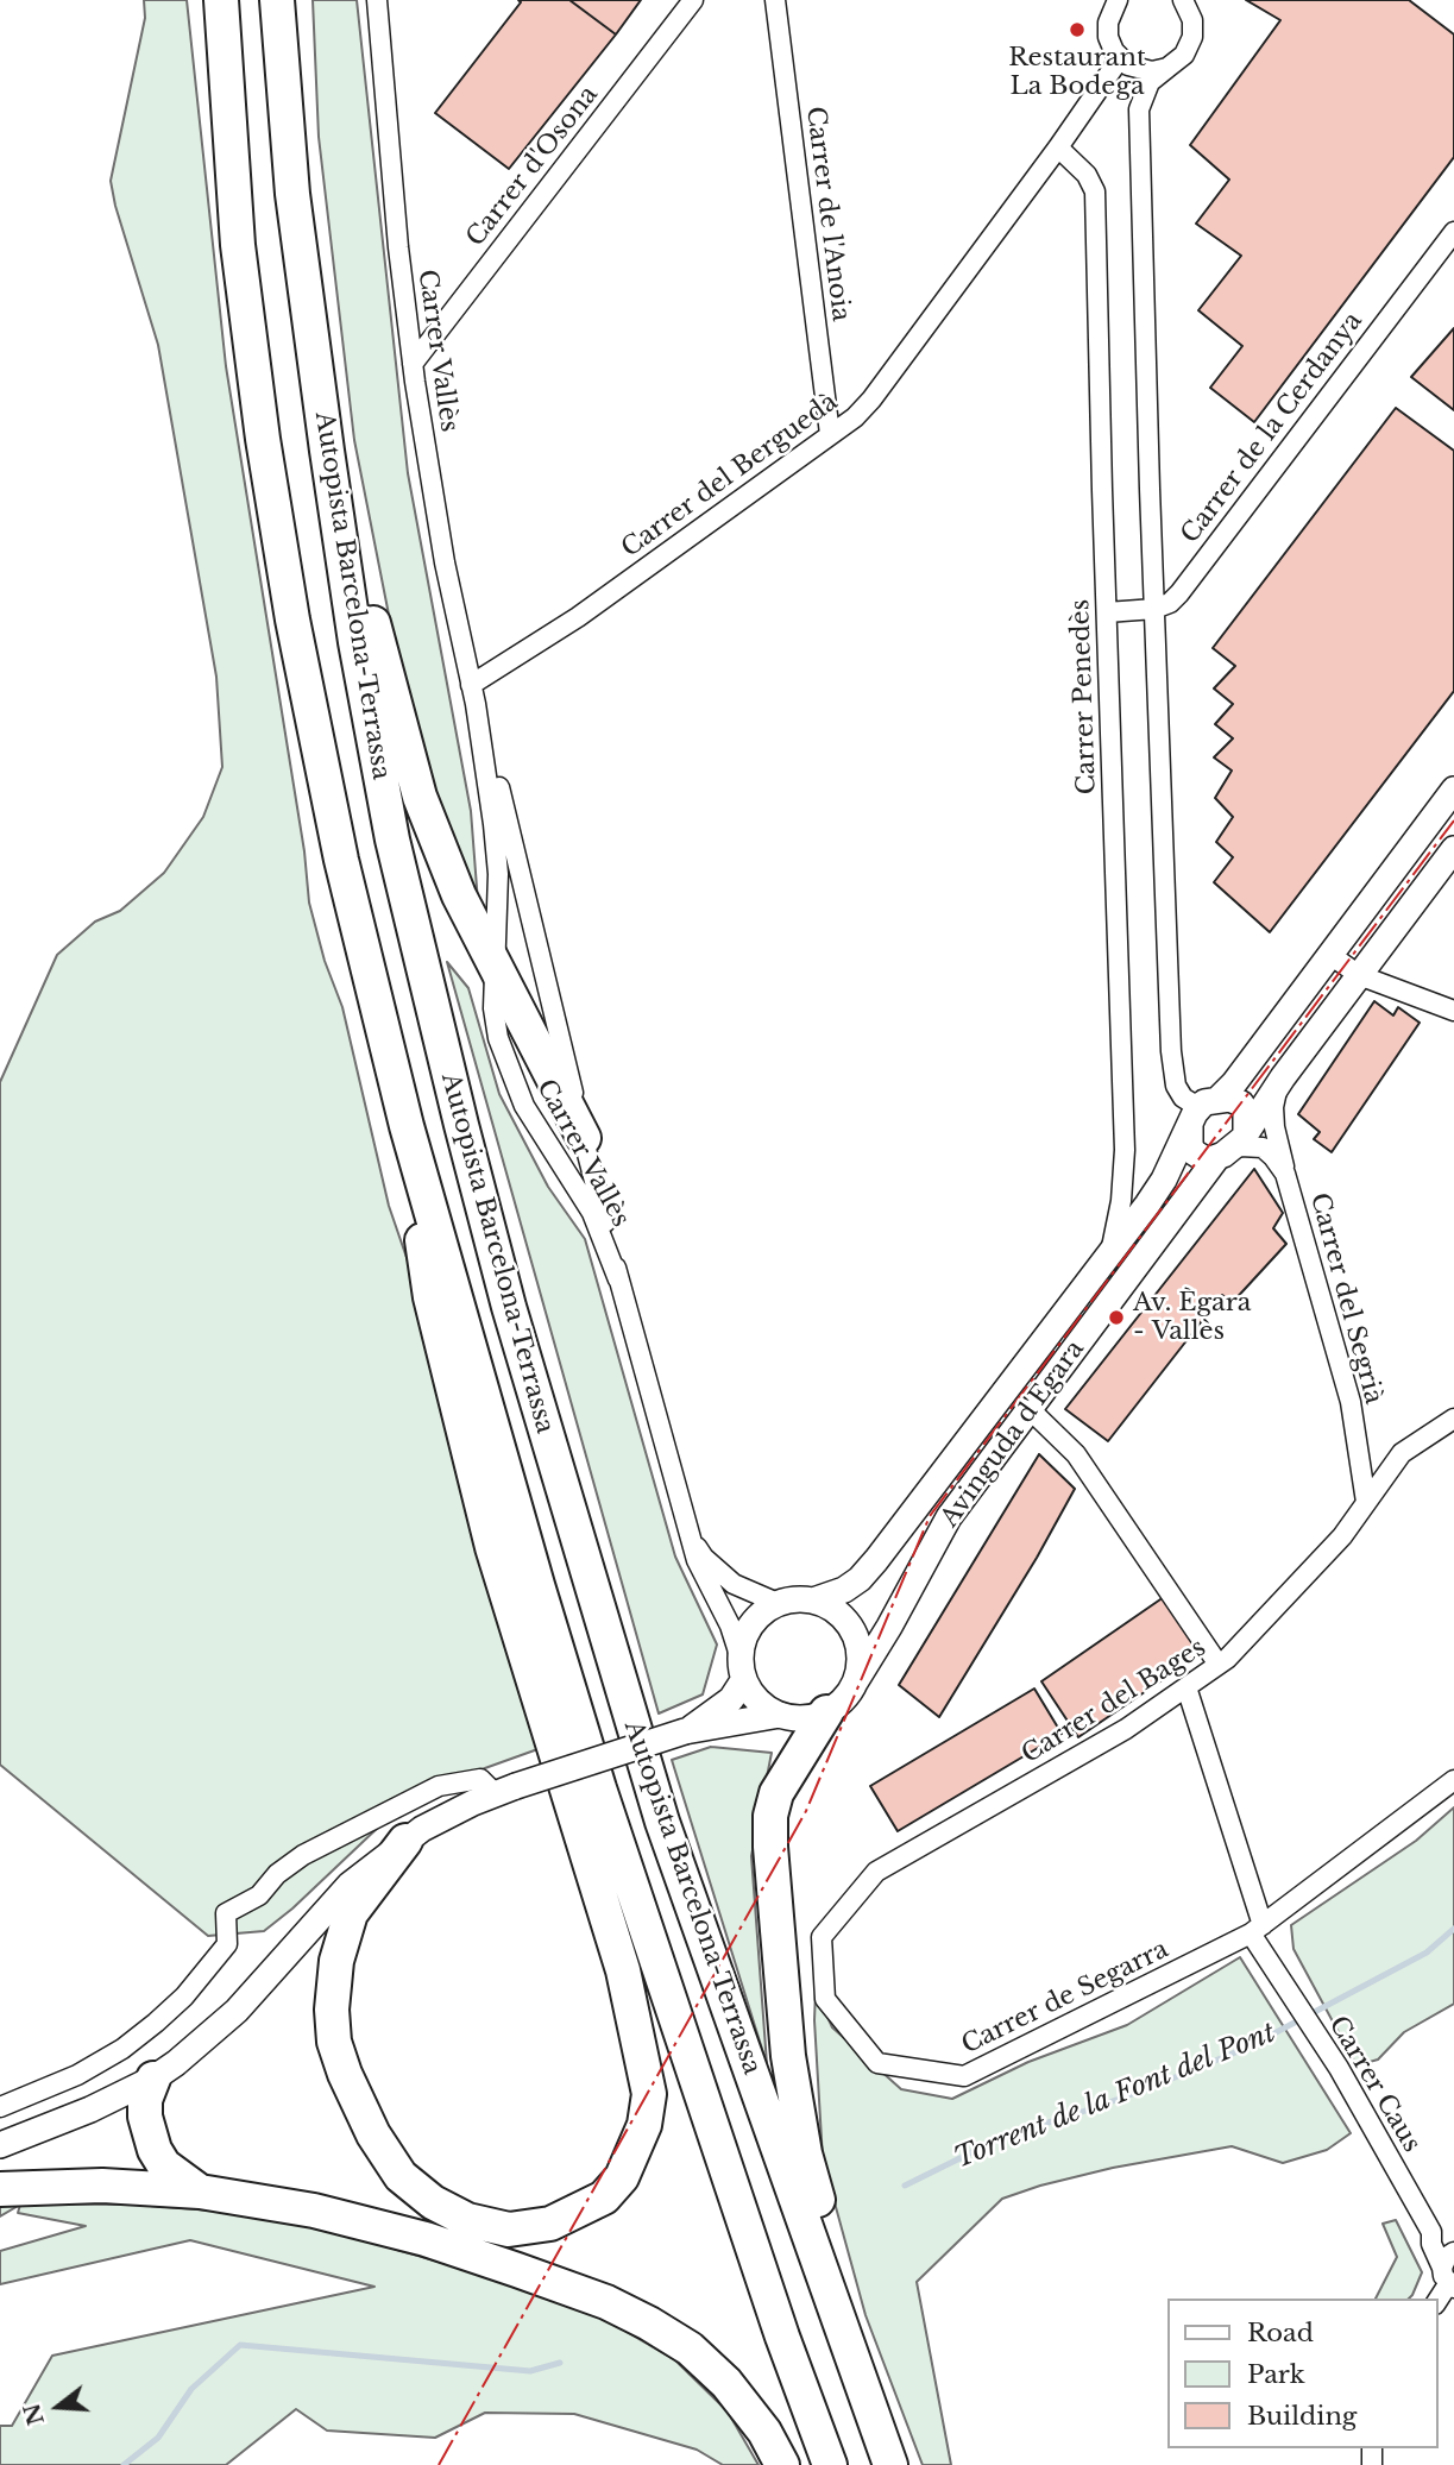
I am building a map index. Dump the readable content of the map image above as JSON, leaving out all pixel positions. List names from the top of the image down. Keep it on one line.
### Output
{"streets":{"highway":["Autopista Barcelona-Terrassa"],"street":["Carrer d'Osona","Carrer de l'Anoia","Carrer Vallès","Carrer de la Cerdanya","Carrer del Berguedà","Carrer Penedès","Carrer del Segrià","Avinguda d'Egara","Carrer del Bages","Carrer de Segarra","Carrer Caus"]},"crossings":[["Carrer d'Osona","Carrer Vallès"],["Carrer de l'Anoia","Carrer del Berguedà"],["Carrer Vallès","Carrer del Berguedà"],["Carrer Vallès","Avinguda d'Egara"],["Carrer del Berguedà","Carrer Penedès"],["Carrer Penedès","Avinguda d'Egara"],["Carrer del Segrià","Avinguda d'Egara"],["Carrer del Segrià","Carrer del Bages"],["Carrer del Bages","Carrer de Segarra"],["Carrer de Segarra","Carrer Caus"]],"water":["Torrent de la Font del Pont"],"places":["Restaurant La Bodega","Av. Ègara - Vallès"],"legend":["Road","Park","Building"],"north":"left"}
